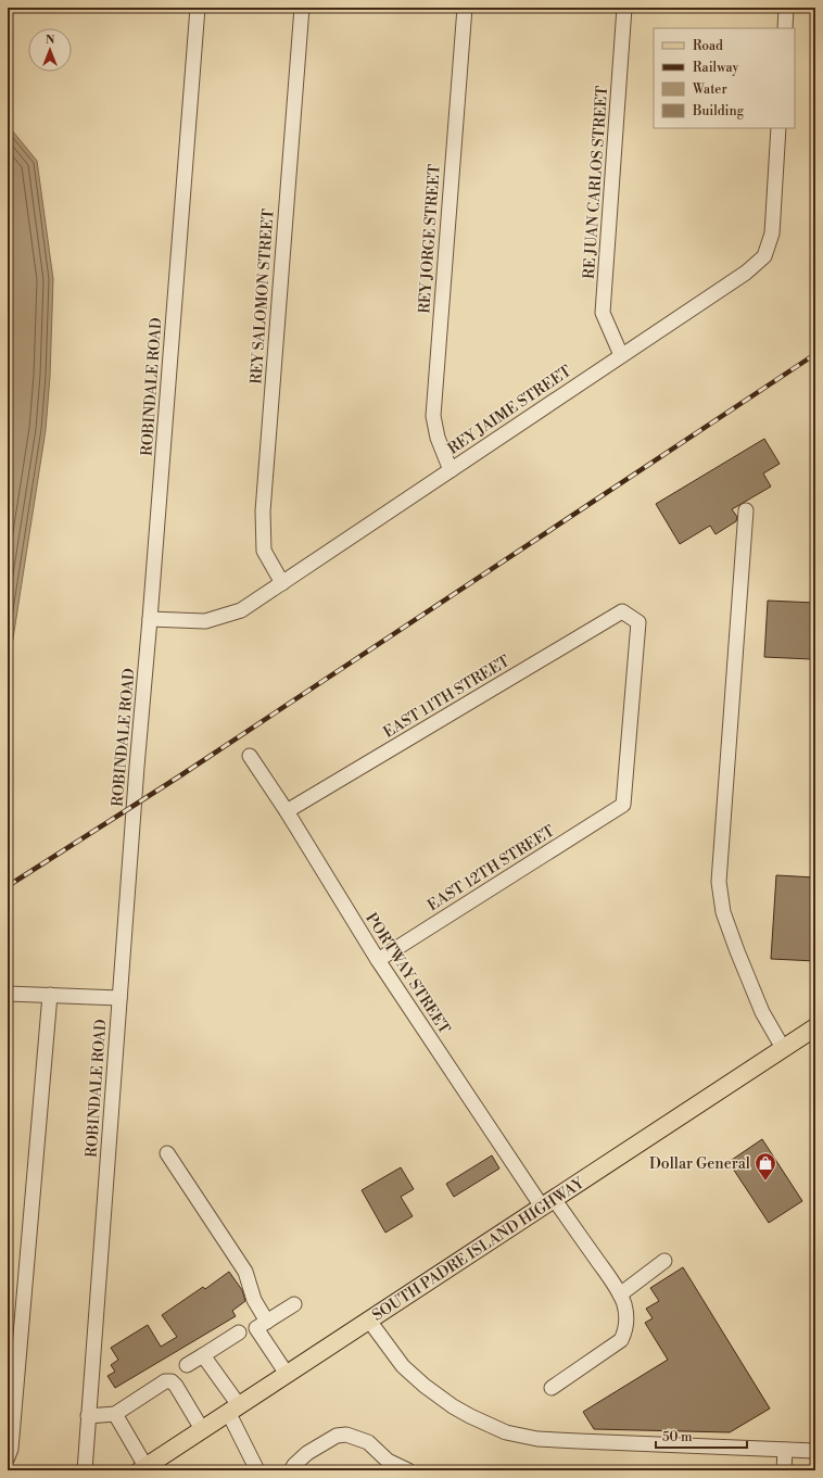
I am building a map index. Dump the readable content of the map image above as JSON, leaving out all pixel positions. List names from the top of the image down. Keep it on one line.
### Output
{"streets":{"main road":["SOUTH PADRE ISLAND HIGHWAY"],"street":["RE JUAN CARLOS STREET","REY JORGE STREET","REY SALOMON STREET","ROBINDALE ROAD","REY JAIME STREET","EAST 11TH STREET","EAST 12TH STREET","PORTWAY STREET"]},"crossings":[["RE JUAN CARLOS STREET","REY JAIME STREET"],["REY JORGE STREET","REY JAIME STREET"],["REY SALOMON STREET","REY JAIME STREET"],["ROBINDALE ROAD","REY JAIME STREET"],["EAST 11TH STREET","EAST 12TH STREET"],["EAST 11TH STREET","PORTWAY STREET"],["EAST 12TH STREET","PORTWAY STREET"],["PORTWAY STREET","SOUTH PADRE ISLAND HIGHWAY"]],"places":{"shop":["Dollar General"]},"legend":["Road","Railway","Water","Building"],"scale_bar":"50 m","north":"top"}
